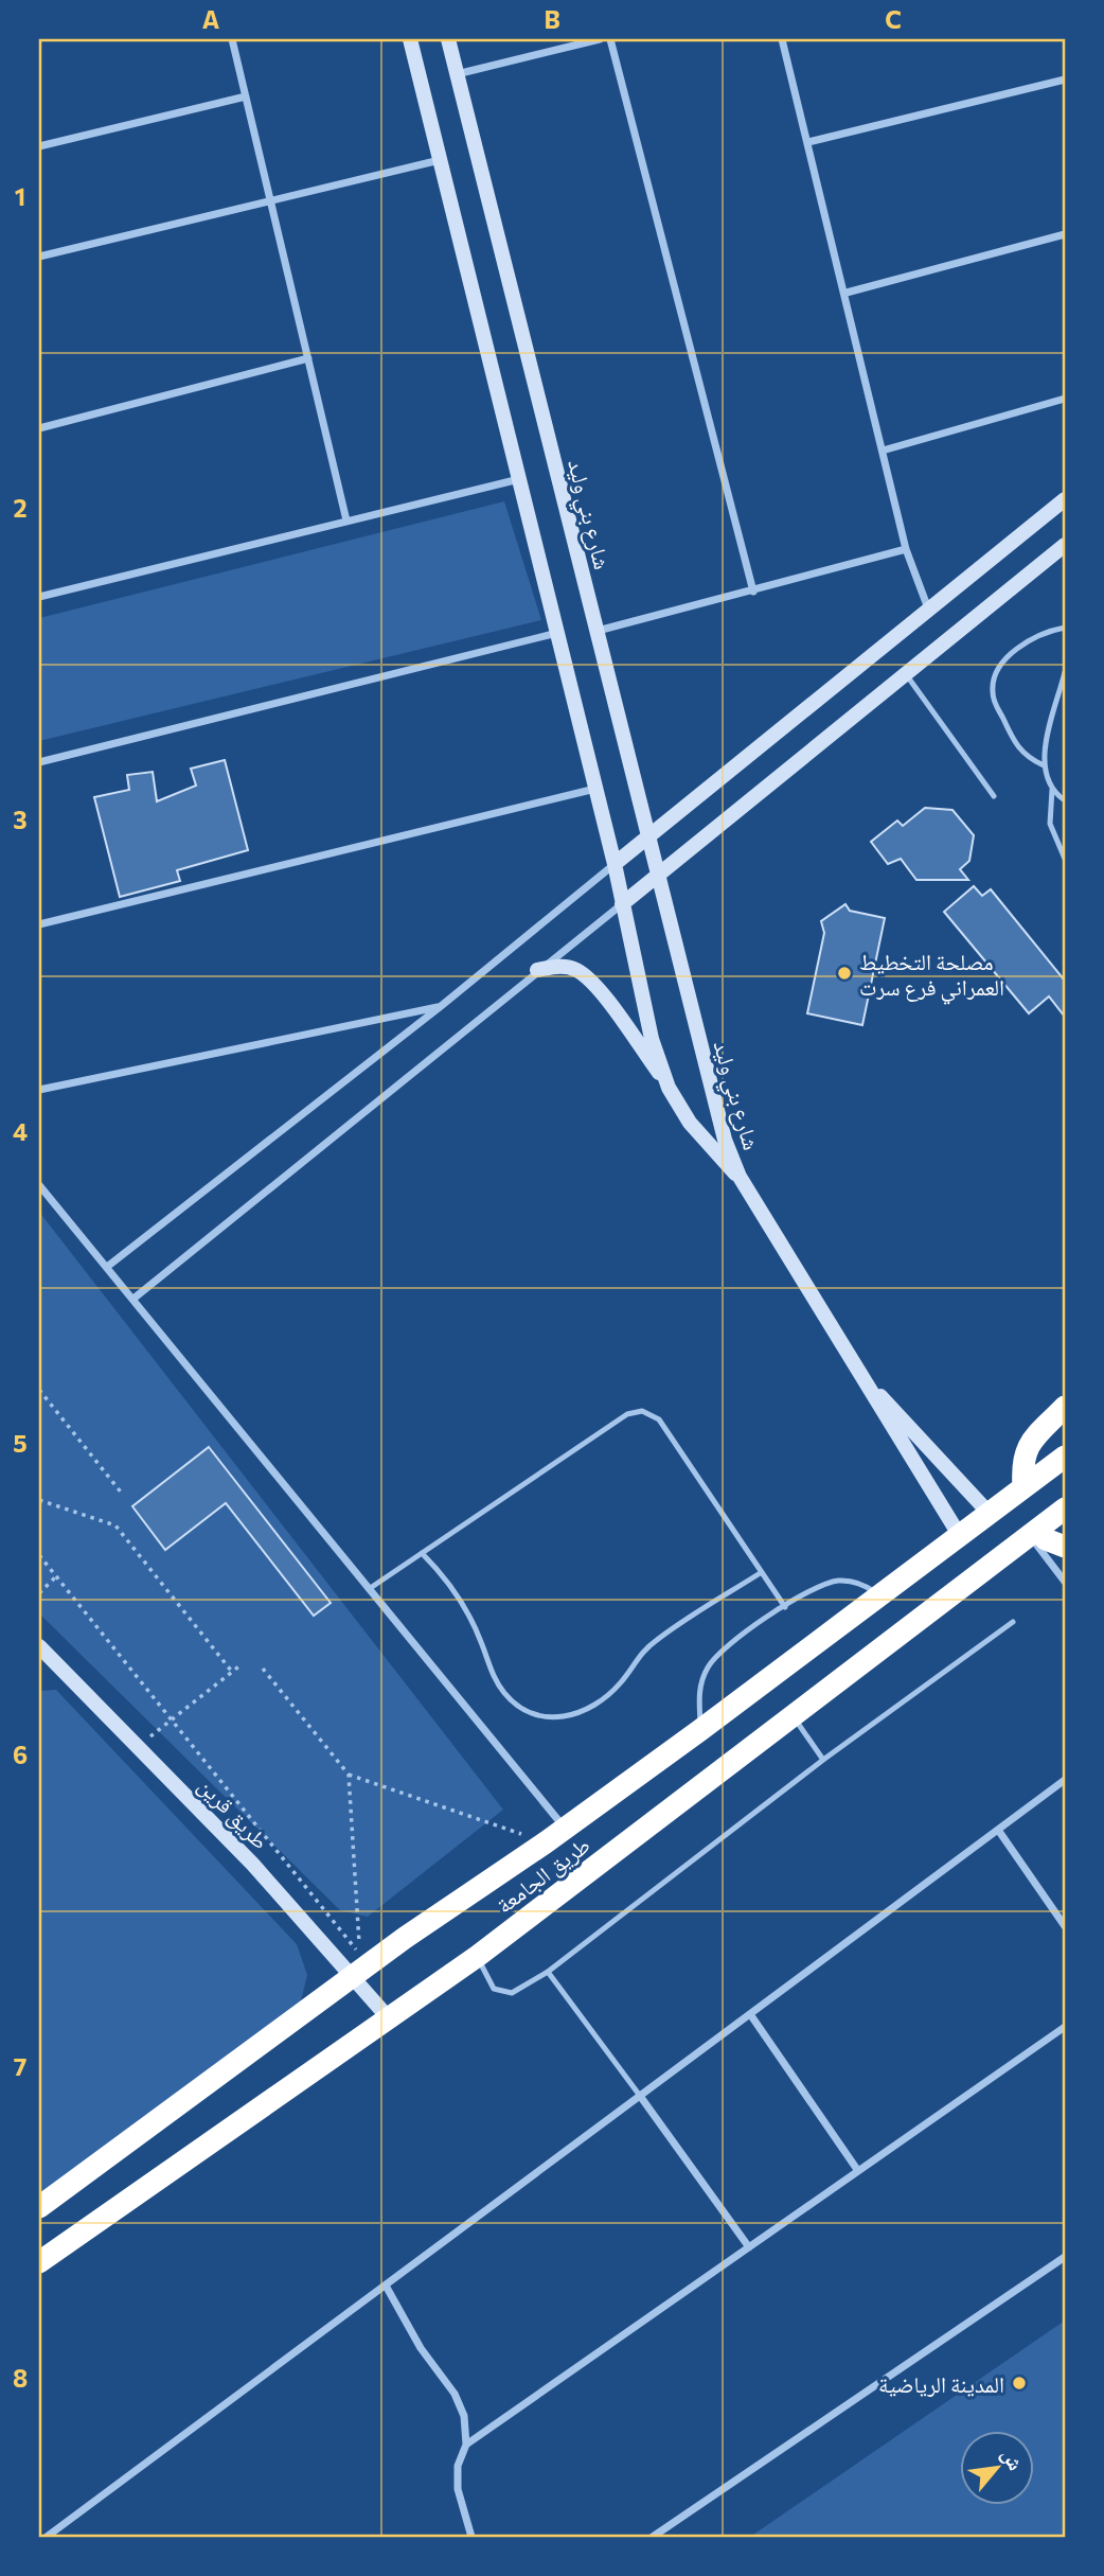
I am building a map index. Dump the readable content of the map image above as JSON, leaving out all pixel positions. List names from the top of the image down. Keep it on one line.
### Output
{"streets":{"highway":["طريق الجامعة"],"street":["شارع بني وليد","طريق قرين"]},"crossings":[["طريق قرين","طريق الجامعة"]],"places":["مصلحة التخطيط العمراني فرع سرت","المدينة الرياضية"],"north":"top right","grid":{"columns":["A","B","C"],"rows":["1","2","3","4","5","6","7","8"]}}
